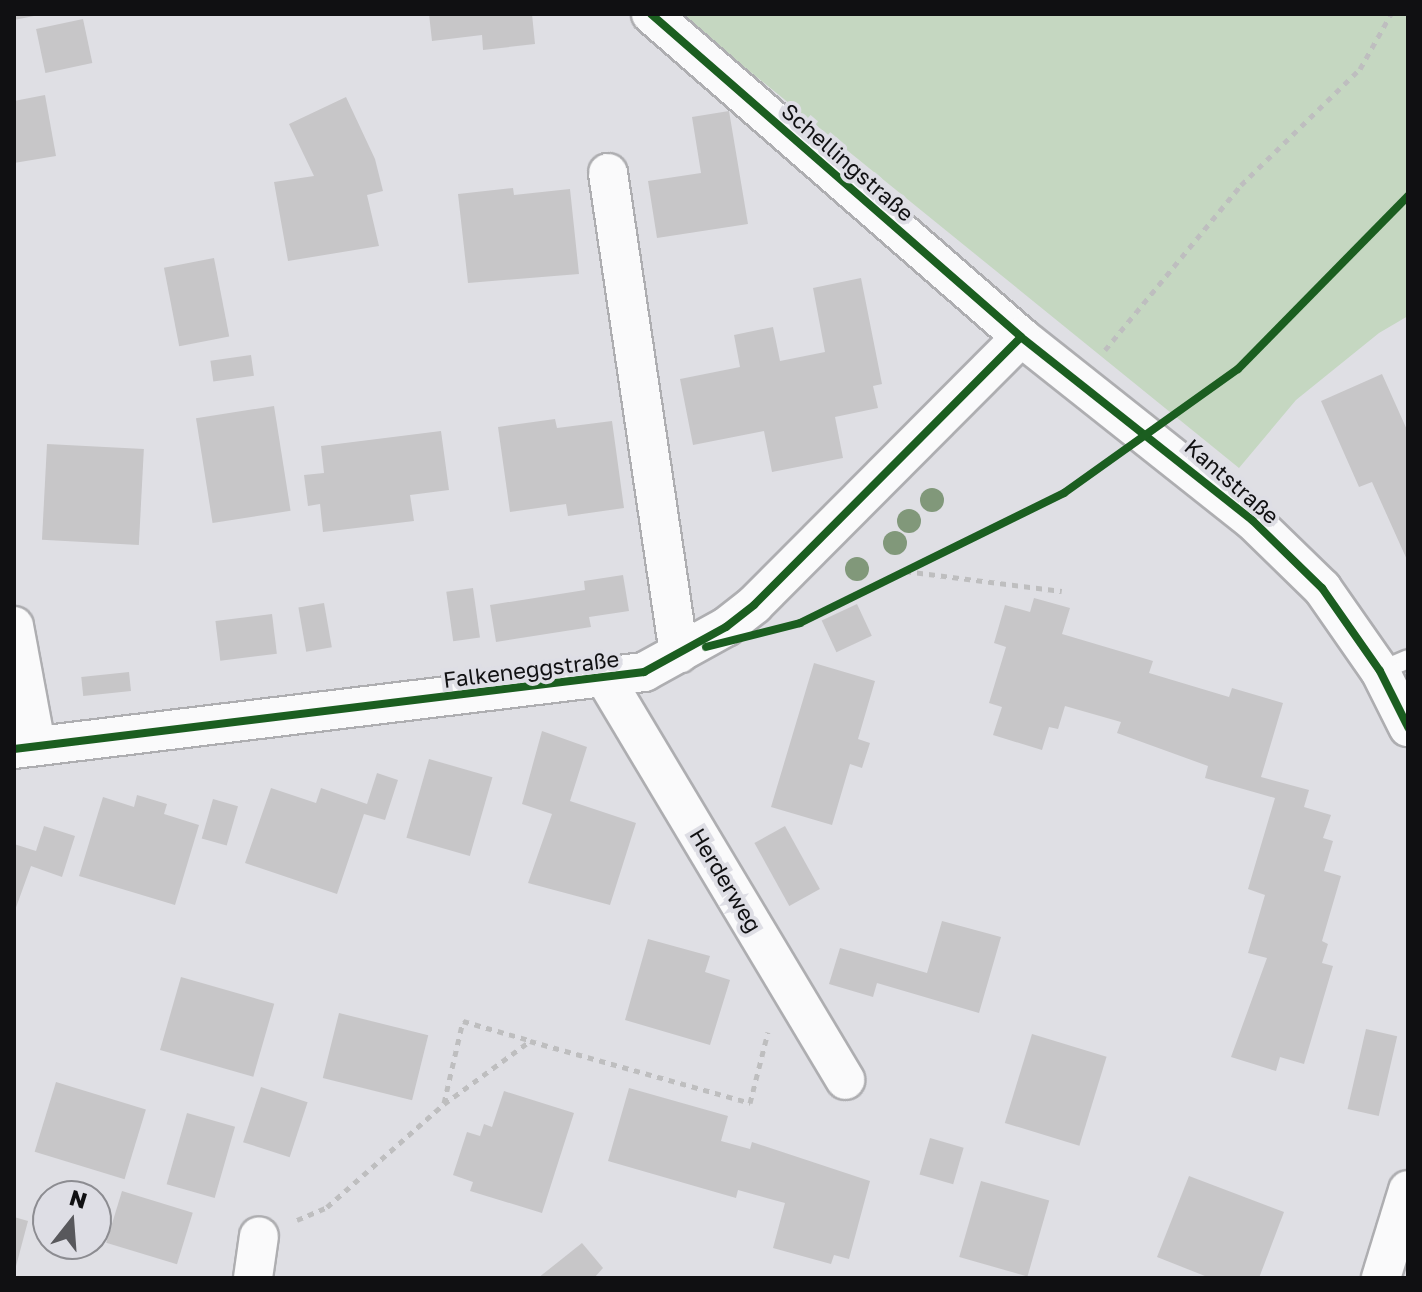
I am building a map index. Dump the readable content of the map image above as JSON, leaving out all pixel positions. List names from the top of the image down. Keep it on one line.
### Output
{"streets":{"street":["Schellingstraße","Kantstraße","Falkeneggstraße","Herderweg"]},"crossings":[["Schellingstraße","Kantstraße"],["Schellingstraße","Falkeneggstraße"],["Kantstraße","Falkeneggstraße"],["Falkeneggstraße","Herderweg"]],"north":"top"}
